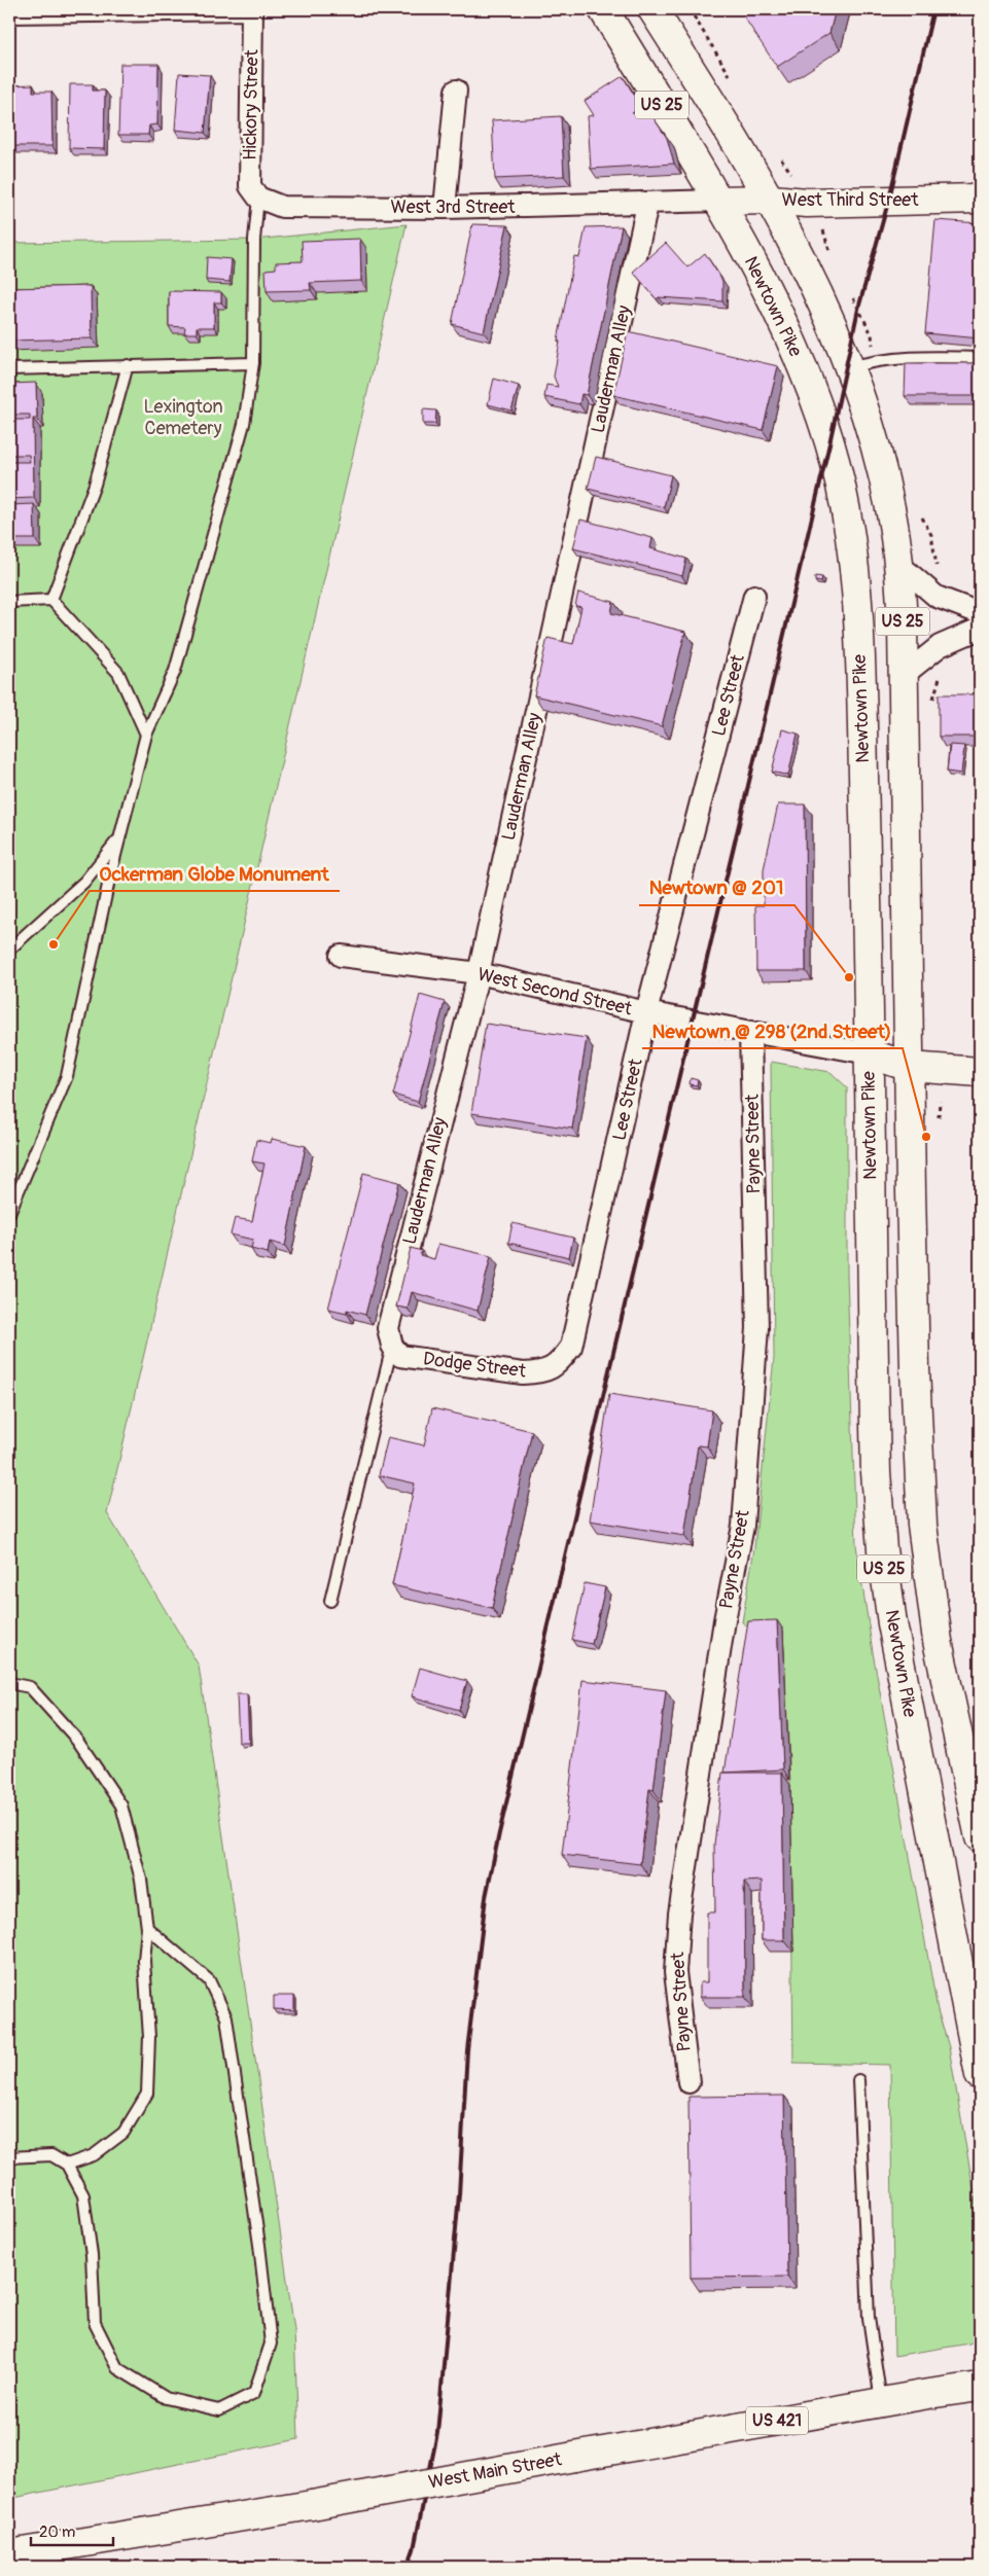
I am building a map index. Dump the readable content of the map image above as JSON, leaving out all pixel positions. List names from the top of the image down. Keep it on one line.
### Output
{"streets":{"main road":["US 25","West Third Street","Newtown Pike","West Second Street","US 421","West Main Street"],"street":["Hickory Street","West 3rd Street","Lauderman Alley","Lee Street","Payne Street","Dodge Street"]},"crossings":[["Hickory Street","West 3rd Street"],["US 25","West Third Street"],["US 25","West Second Street"],["West Third Street","West 3rd Street"],["West Third Street","Newtown Pike"],["West 3rd Street","Newtown Pike"],["West 3rd Street","Lauderman Alley"],["Newtown Pike","West Second Street"],["Lauderman Alley","West Second Street"],["Lauderman Alley","Dodge Street"],["Lee Street","West Second Street"],["Lee Street","Dodge Street"],["West Second Street","Payne Street"]],"parks":["Lexington Cemetery"],"places":["Ockerman Globe Monument","Newtown @ 201","Newtown @ 298 (2nd Street)"],"scale_bar":"20 m"}
